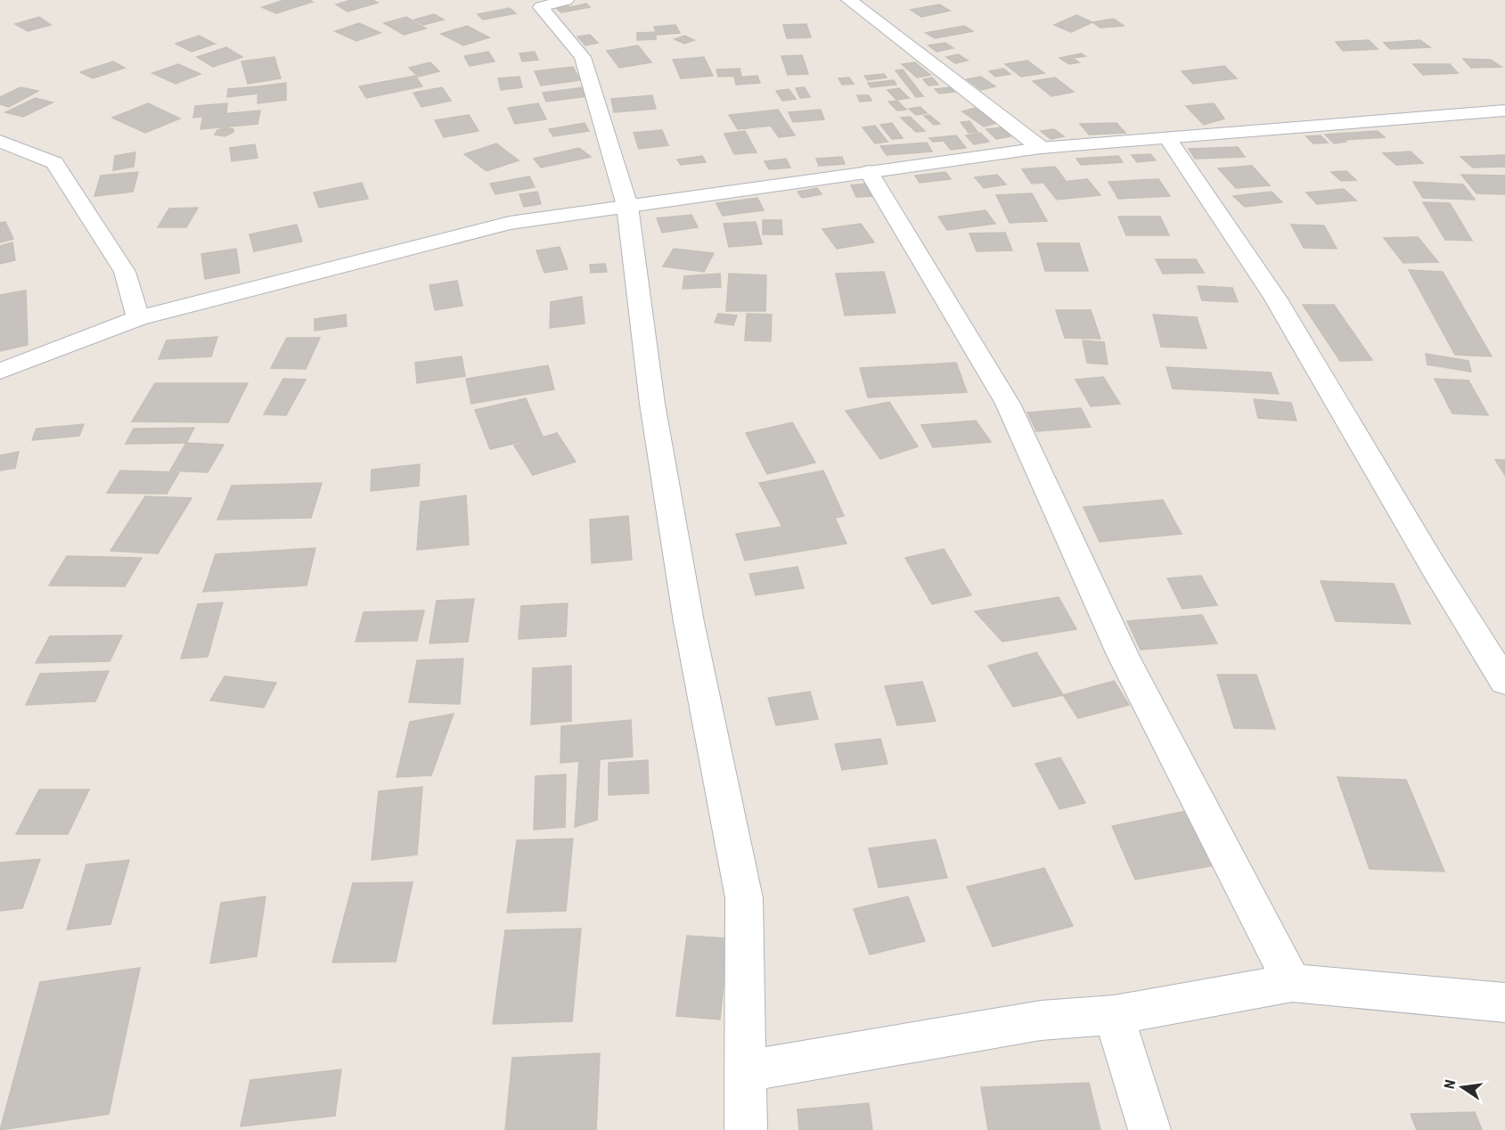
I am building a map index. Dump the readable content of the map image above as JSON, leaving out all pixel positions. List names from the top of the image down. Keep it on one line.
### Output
{"north":"left"}
